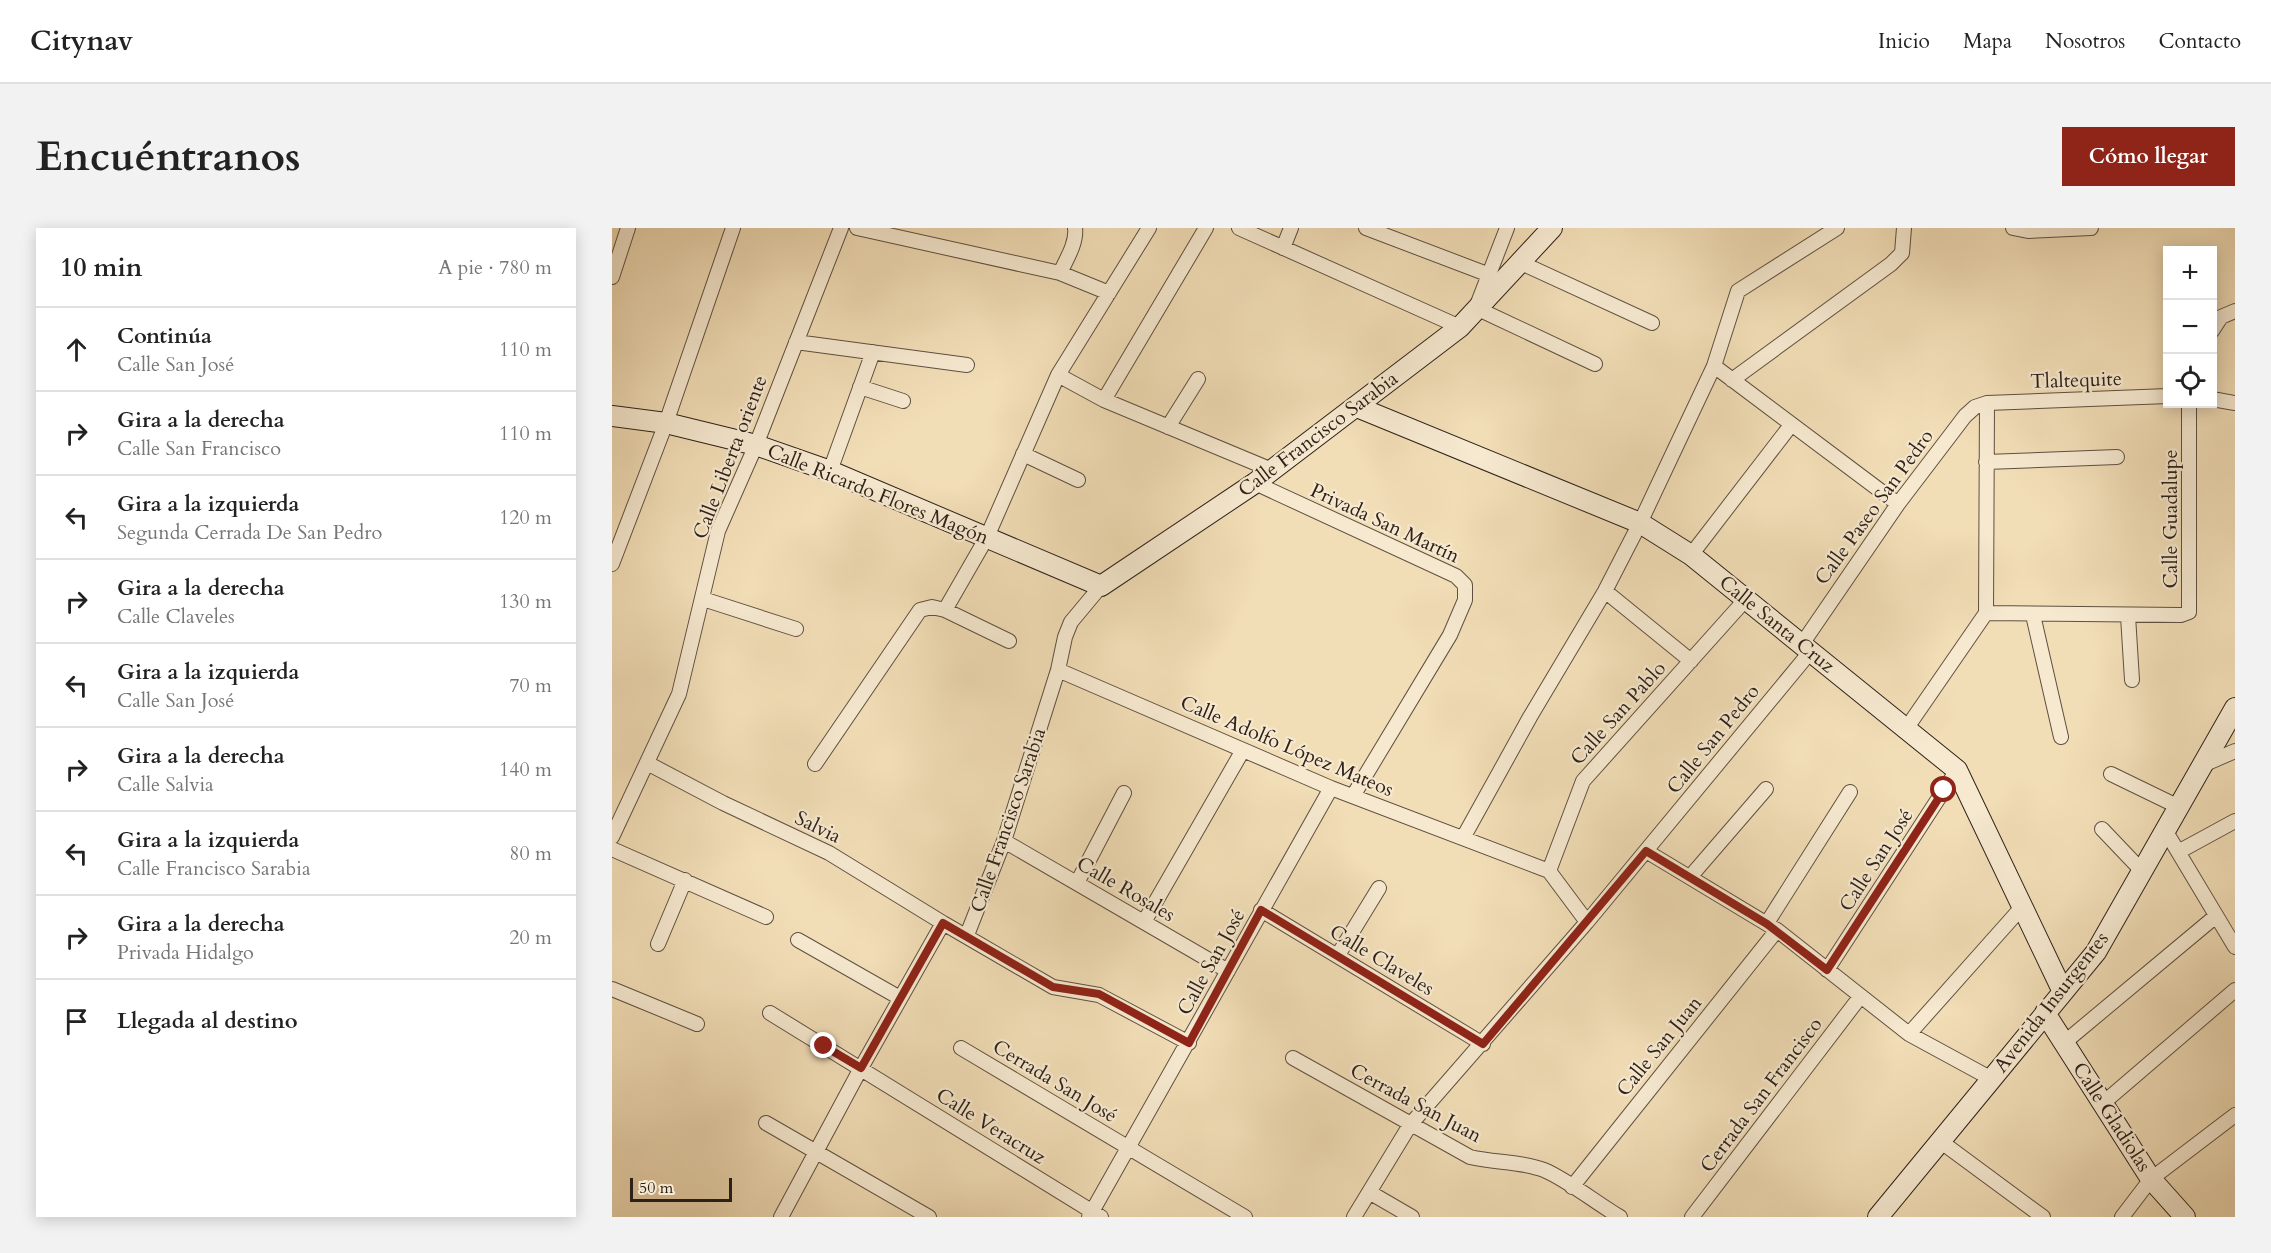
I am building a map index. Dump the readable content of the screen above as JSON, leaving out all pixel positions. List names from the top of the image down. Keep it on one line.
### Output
{"streets":{"street":["Tlaltequite","Calle Francisco Sarabia","Calle Liberta oriente","Calle Ricardo Flores Magón","Calle Paseo San Pedro","Calle Guadalupe","Privada San Martín","Calle Santa Cruz","Calle San Pablo","Calle San Pedro","Calle Adolfo López Mateos","Salvia","Calle San José","Calle Rosales","Calle Claveles","Avenida Insurgentes","Calle San Juan","Cerrada San José","Cerrada San Francisco","Cerrada San Juan","Calle Gladiolas","Calle Veracruz"]},"crossings":[["Tlaltequite","Calle Paseo San Pedro"],["Calle Francisco Sarabia","Calle Ricardo Flores Magón"],["Calle Francisco Sarabia","Privada San Martín"],["Calle Francisco Sarabia","Calle Santa Cruz"],["Calle Francisco Sarabia","Calle Adolfo López Mateos"],["Calle Francisco Sarabia","Salvia"],["Calle Francisco Sarabia","Calle Rosales"],["Calle Francisco Sarabia","Calle Veracruz"],["Calle Liberta oriente","Calle Ricardo Flores Magón"],["Calle Liberta oriente","Salvia"],["Calle Paseo San Pedro","Calle Santa Cruz"],["Calle Paseo San Pedro","Calle San Pedro"],["Privada San Martín","Calle Adolfo López Mateos"],["Calle Santa Cruz","Calle San Pablo"],["Calle Santa Cruz","Calle San Pedro"],["Calle Santa Cruz","Calle San José"],["Calle Santa Cruz","Avenida Insurgentes"],["Calle San Pablo","Calle Adolfo López Mateos"],["Calle San Pedro","Calle Claveles"],["Calle San Pedro","Cerrada San Juan"],["Calle Adolfo López Mateos","Calle San José"],["Salvia","Calle San José"],["Calle San José","Calle Rosales"],["Calle San José","Calle Claveles"],["Calle San José","Cerrada San José"],["Calle San José","Calle Veracruz"],["Avenida Insurgentes","Calle Gladiolas"],["Calle San Juan","Cerrada San Juan"]],"scale_bar":"50 m","page":{"header":"Citynav","nav":["Inicio","Mapa","Nosotros","Contacto"],"buttons":"Cómo llegar","title":"Encuéntranos","heading":["10 min","A pie · 780 m"],"map_buttons":["+","−"],"list":[["Continúa","Calle San José","110 m"],["Gira a la derecha","Calle San Francisco","110 m"],["Gira a la izquierda","Segunda Cerrada De San Pedro","120 m"],["Gira a la derecha","Calle Claveles","130 m"],["Gira a la izquierda","Calle San José","70 m"],["Gira a la derecha","Calle Salvia","140 m"],["Gira a la izquierda","Calle Francisco Sarabia","80 m"],["Gira a la derecha","Privada Hidalgo","20 m"],"Llegada al destino"],"scale":"50 m"}}
